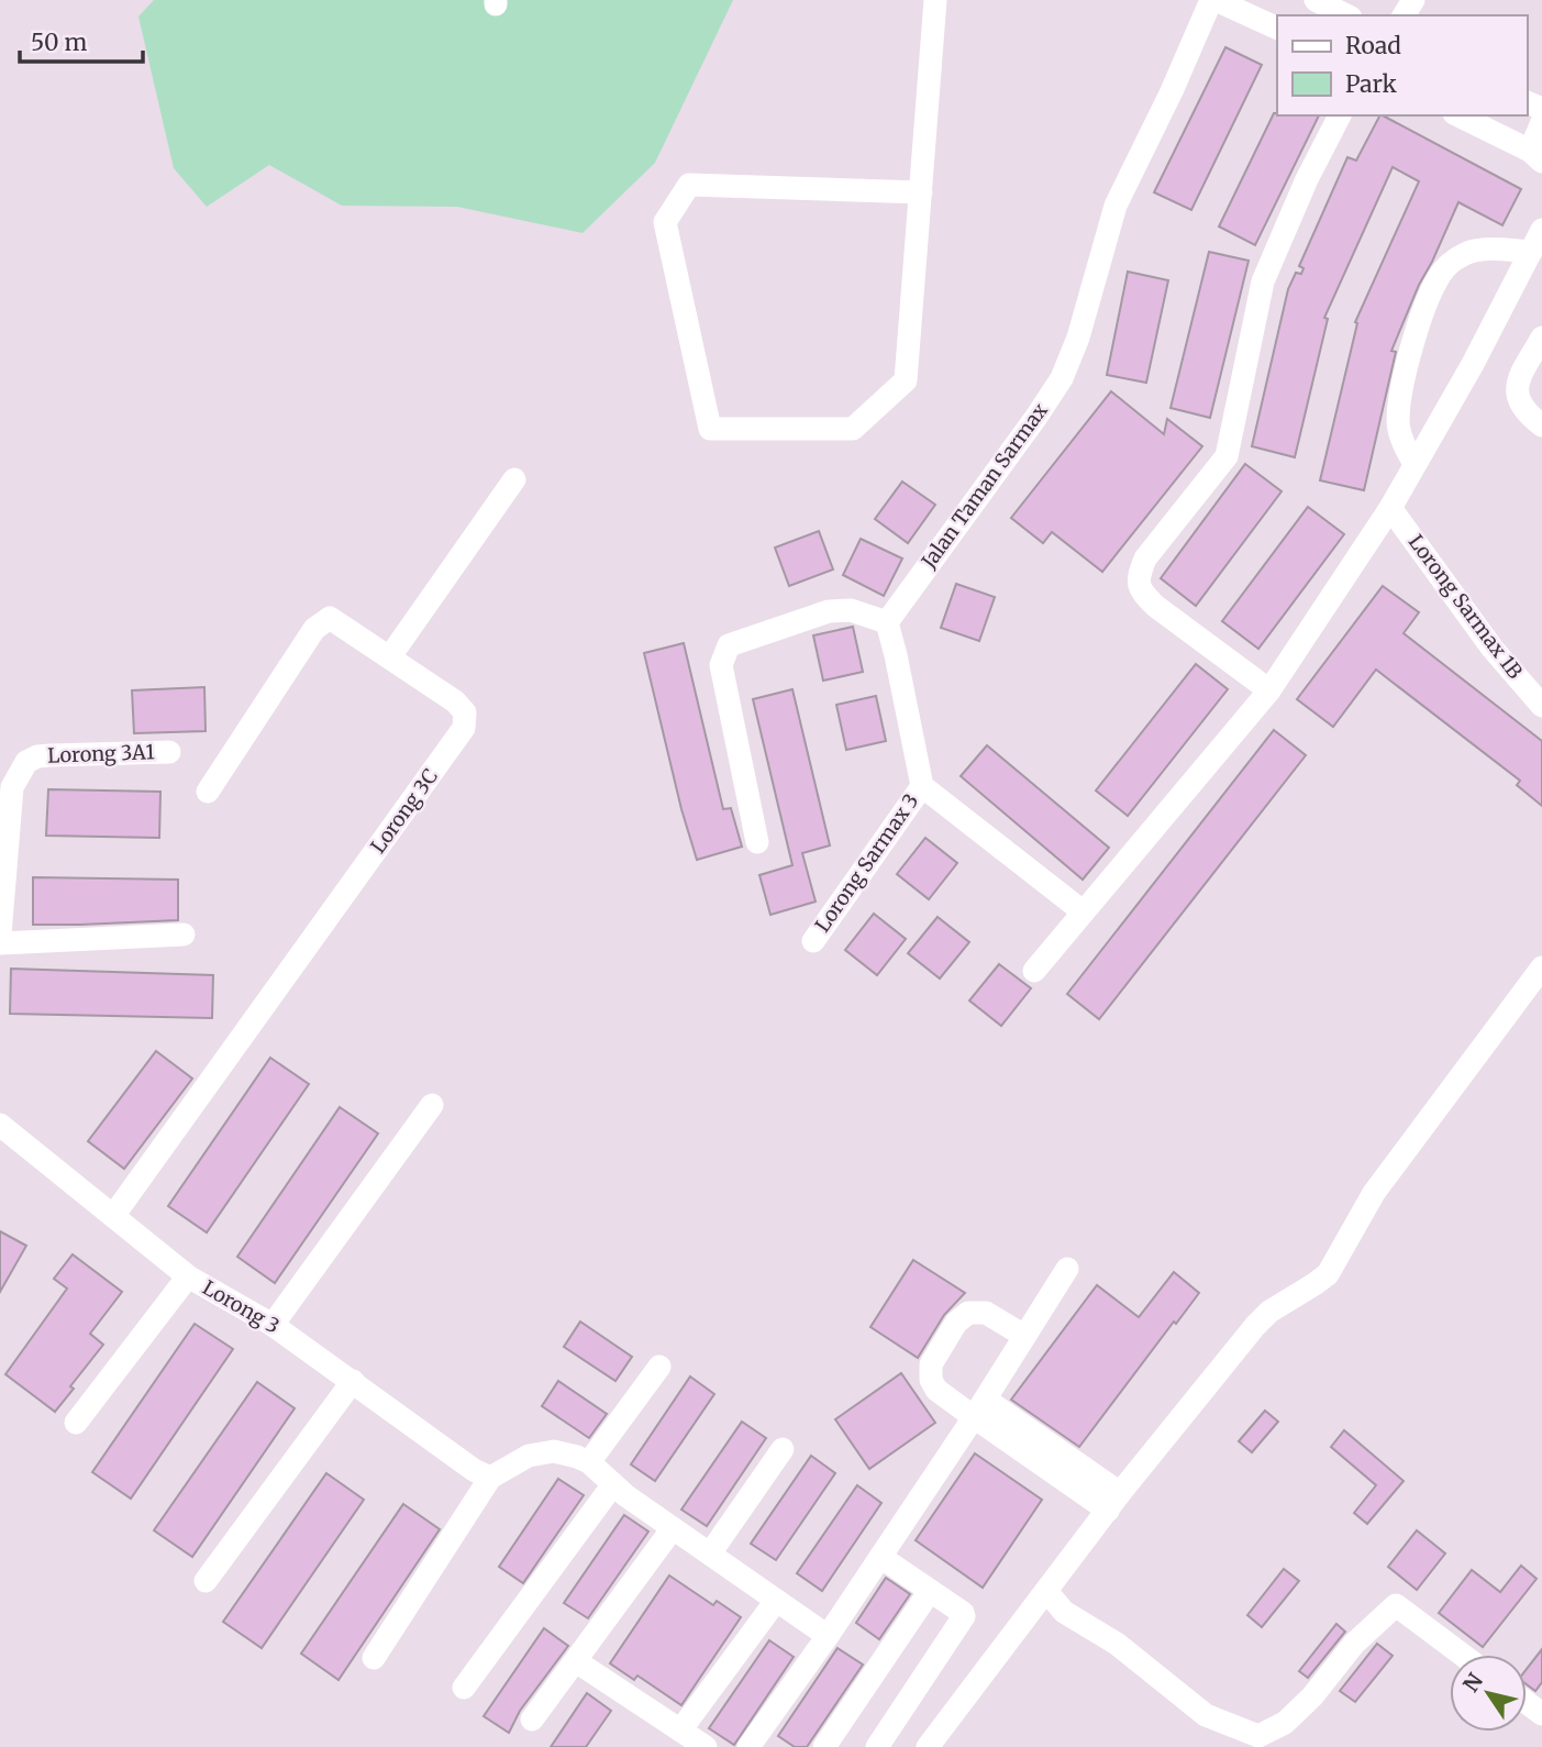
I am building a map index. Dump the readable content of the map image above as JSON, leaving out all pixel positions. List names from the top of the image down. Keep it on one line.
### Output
{"streets":{"street":["Jalan Taman Sarmax","Lorong Sarmax 1B","Lorong 3A1","Lorong 3C","Lorong Sarmax 3","Lorong 3"]},"crossings":[["Lorong 3C","Lorong 3"]],"legend":["Road","Park"],"scale_bar":"50 m","north":"top left"}
